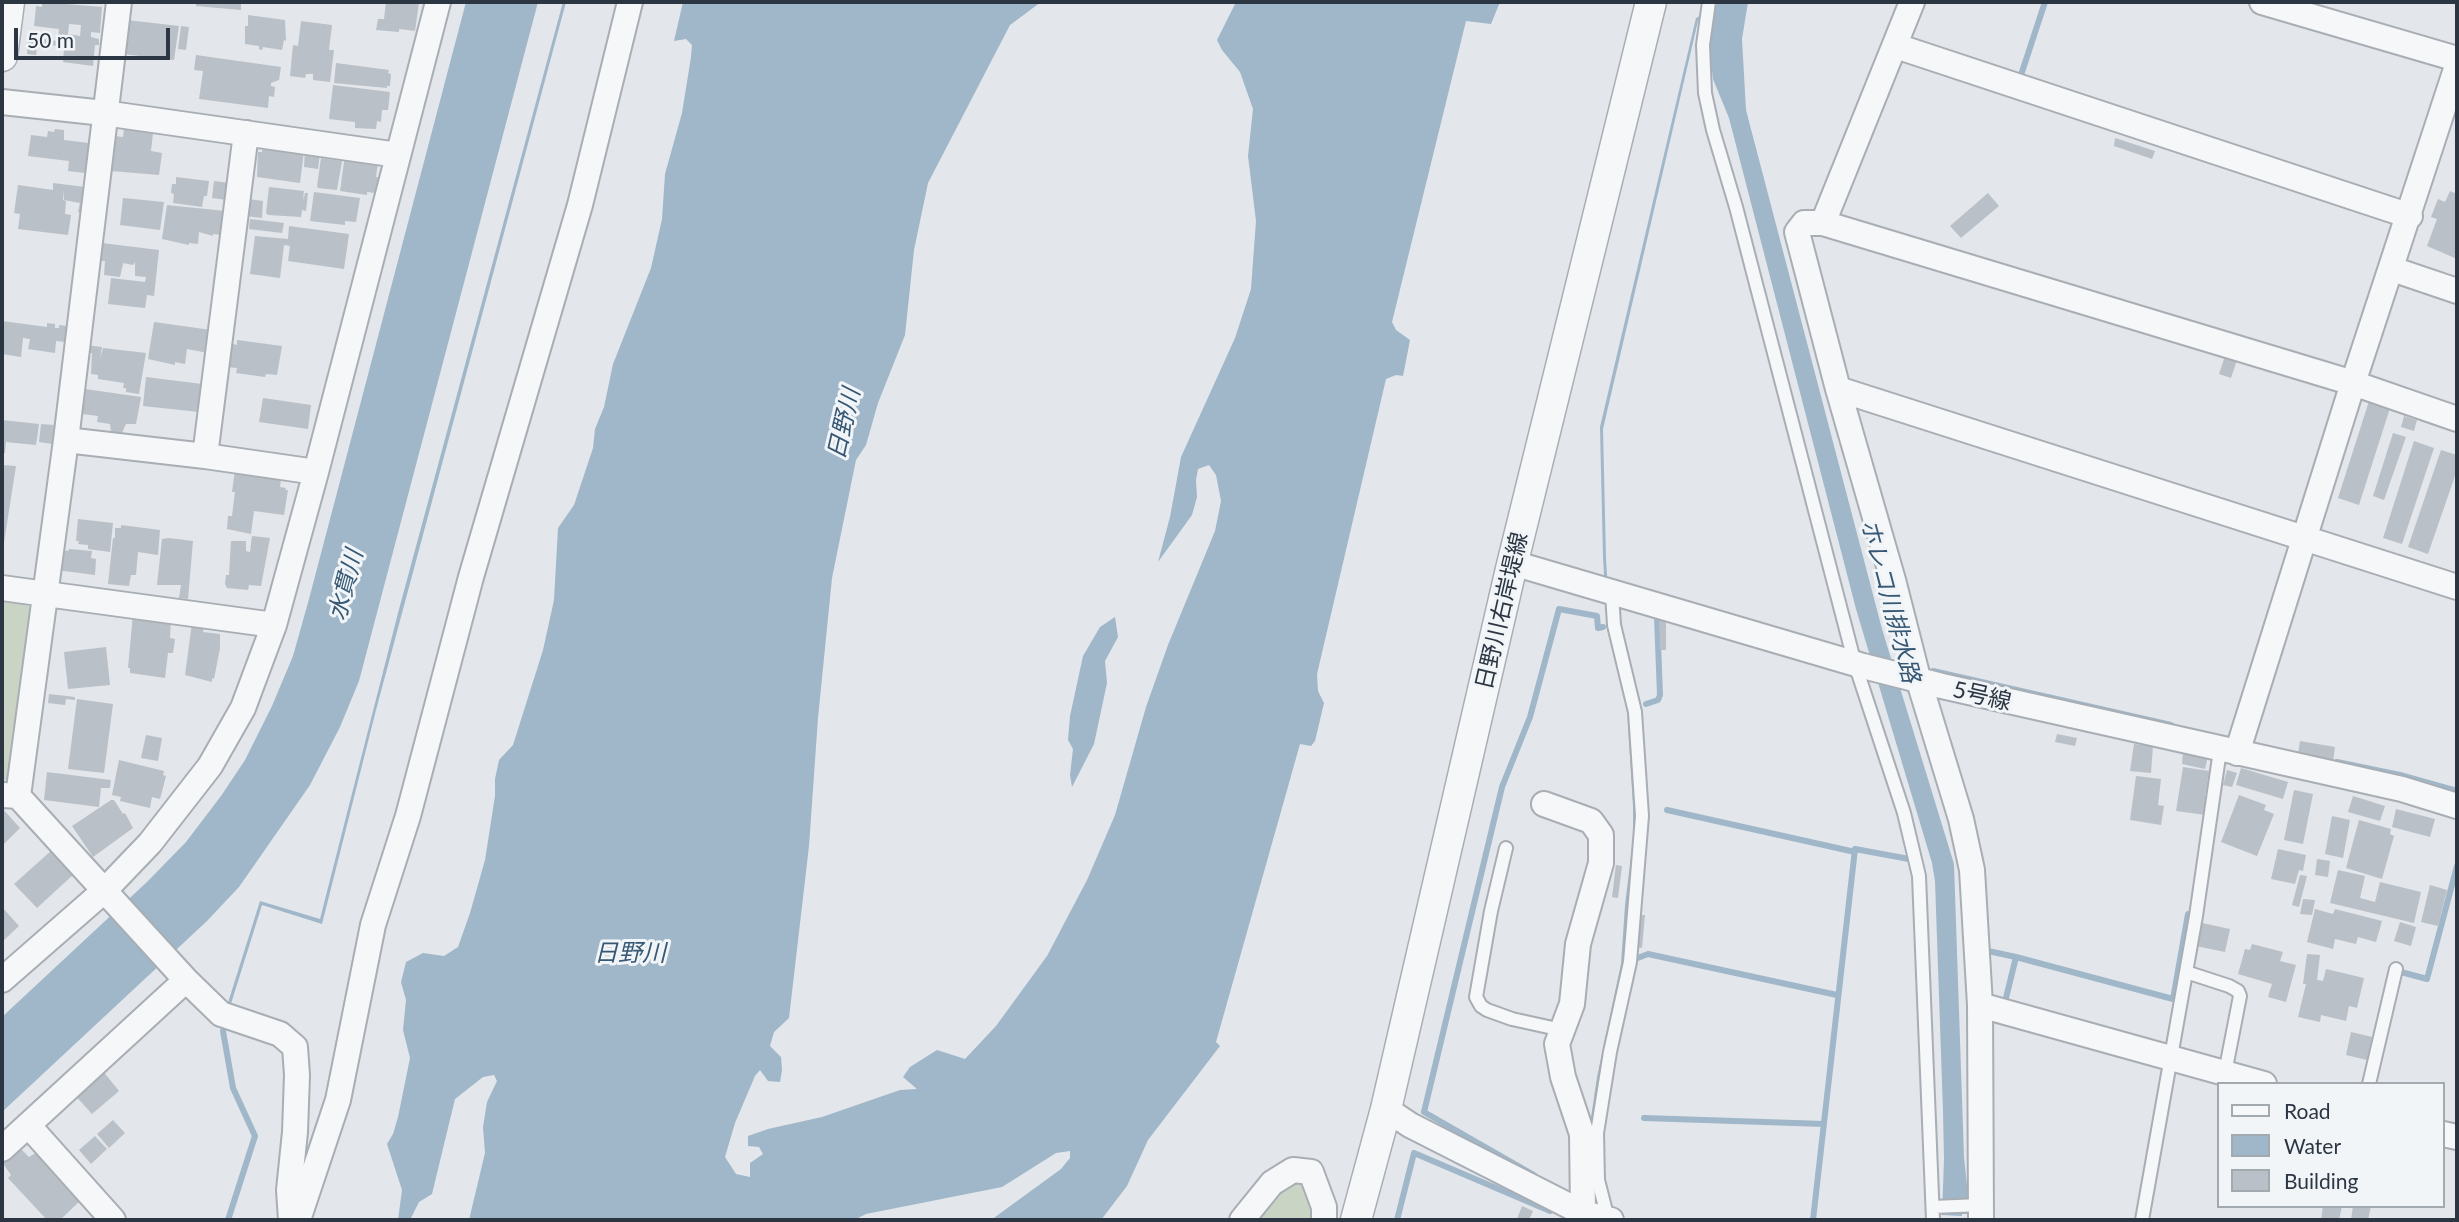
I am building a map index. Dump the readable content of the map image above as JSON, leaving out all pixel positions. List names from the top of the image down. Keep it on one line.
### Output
{"streets":{"street":["日野川右岸堤線","5号線"]},"crossings":[["日野川右岸堤線","5号線"]],"water":["日野川","水貫川","ホレコ川排水路"],"legend":["Road","Water","Building"],"scale_bar":"50 m"}
